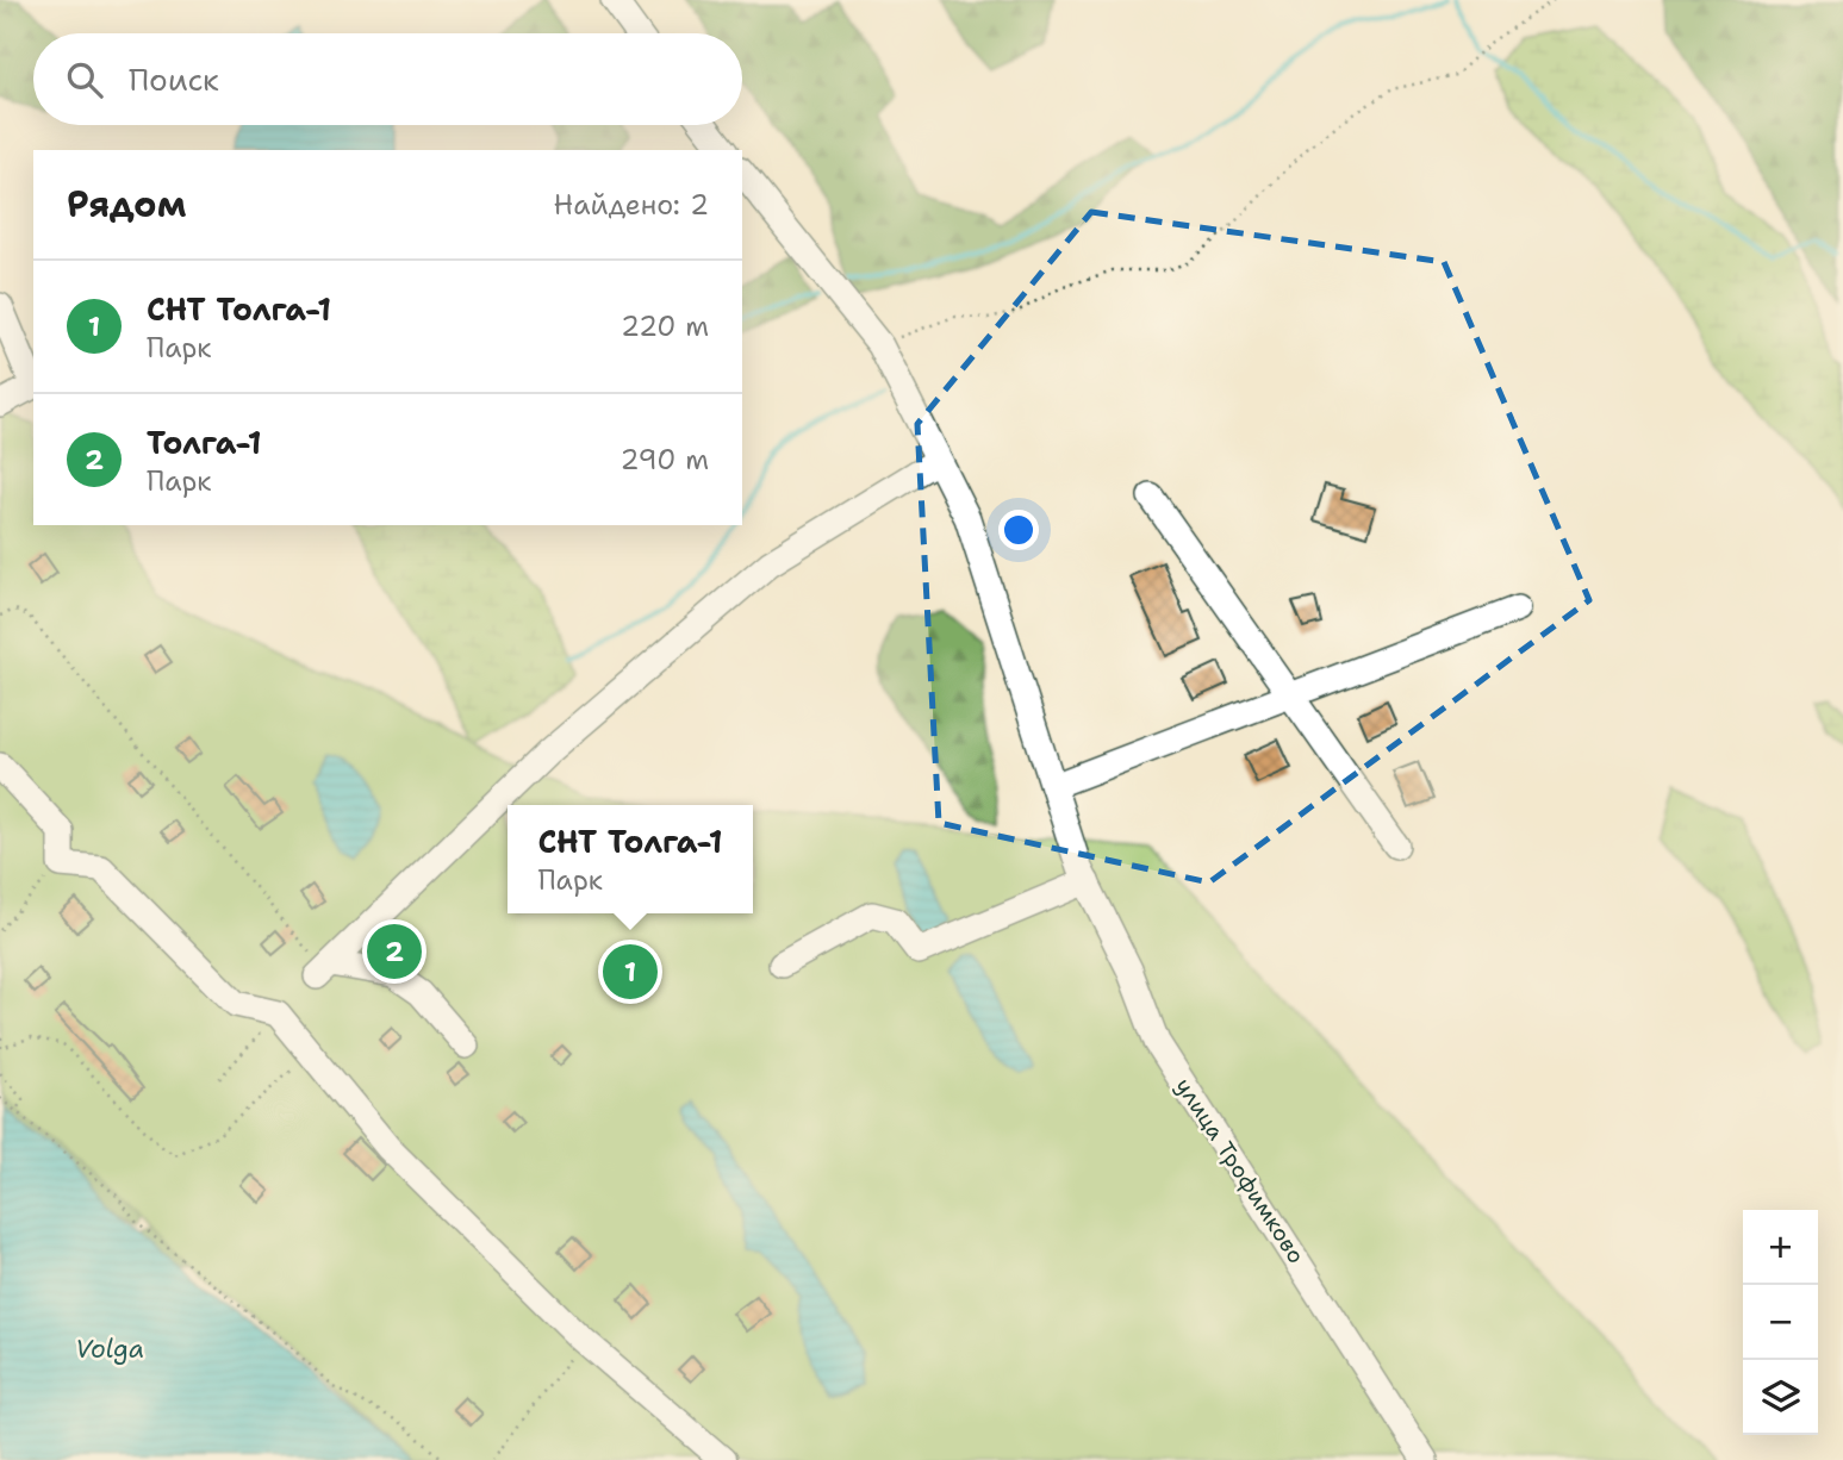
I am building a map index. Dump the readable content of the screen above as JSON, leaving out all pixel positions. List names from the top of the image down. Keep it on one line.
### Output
{"streets":{"street":["улица Трофимково"]},"water":["Volga"],"page":{"search":"Поиск","heading":["Рядом","Найдено: 2"],"list":[{"mark":"1","name":"СНТ Толга-1","note":"Парк","value":"220 m"},{"mark":"2","name":"Толга-1","note":"Парк","value":"290 m"}],"popup":["СНТ Толга-1","Парк"],"pins":["2","1"],"map_buttons":["+","−"]}}
